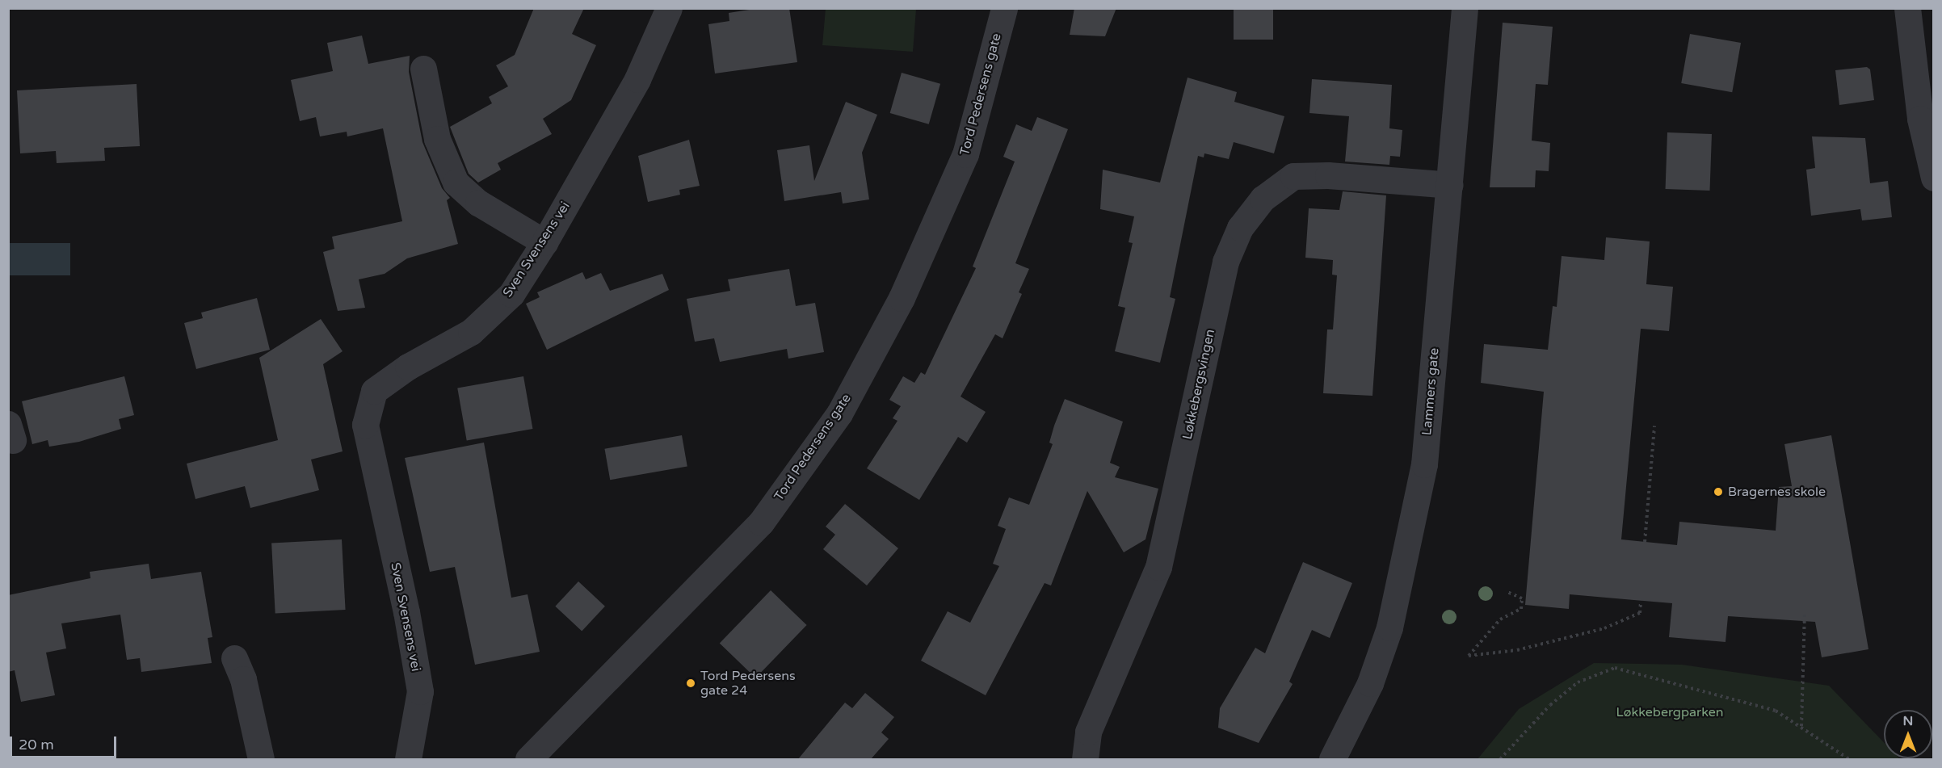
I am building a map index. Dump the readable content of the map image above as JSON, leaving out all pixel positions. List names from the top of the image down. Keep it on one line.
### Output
{"streets":{"street":["Tord Pedersens gate","Sven Svensens vei","Løkkebergsvingen","Lammers gate"]},"crossings":[["Løkkebergsvingen","Lammers gate"]],"parks":["Løkkebergparken"],"places":["Bragernes skole","Tord Pedersens gate 24"],"scale_bar":"20 m","north":"top"}
